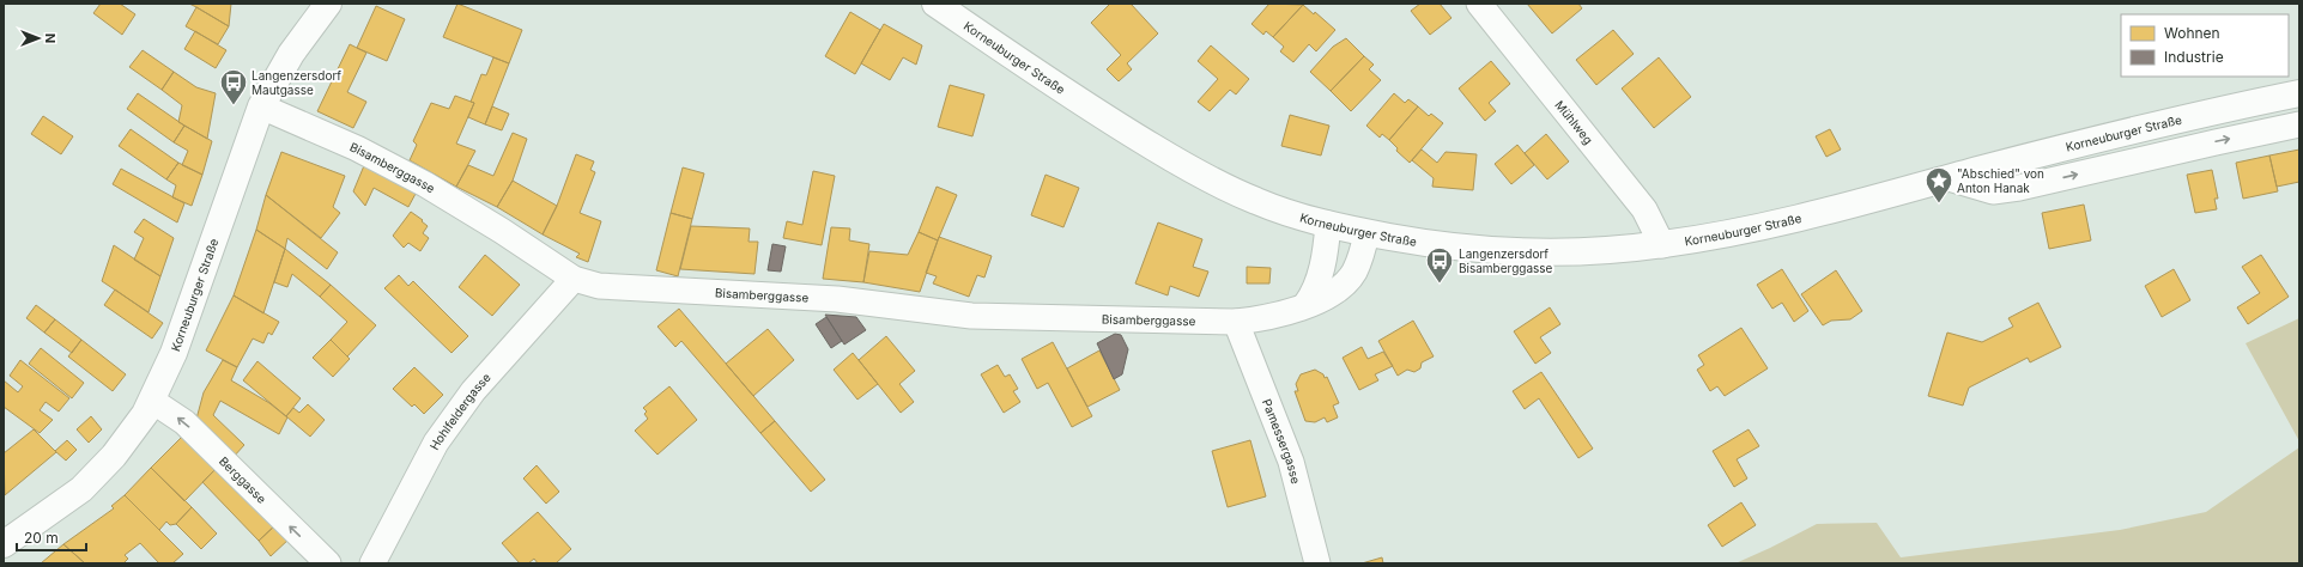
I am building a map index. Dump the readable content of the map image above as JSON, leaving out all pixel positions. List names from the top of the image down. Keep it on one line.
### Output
{"streets":{"main road":["Korneuburger Straße"],"street":["Mühlweg","Bisamberggasse","Hohlfeldergasse","Pamessergasse","Berggasse"]},"crossings":[["Korneuburger Straße","Mühlweg"],["Korneuburger Straße","Bisamberggasse"],["Korneuburger Straße","Berggasse"],["Bisamberggasse","Hohlfeldergasse"],["Bisamberggasse","Pamessergasse"]],"one_way":["Berggasse"],"places":{"bus stop":["Langenzersdorf Mautgasse","Langenzersdorf Bisamberggasse"],"place":["\"Abschied\" von Anton Hanak"]},"legend":["Wohnen","Industrie"],"scale_bar":"20 m","north":"right"}
